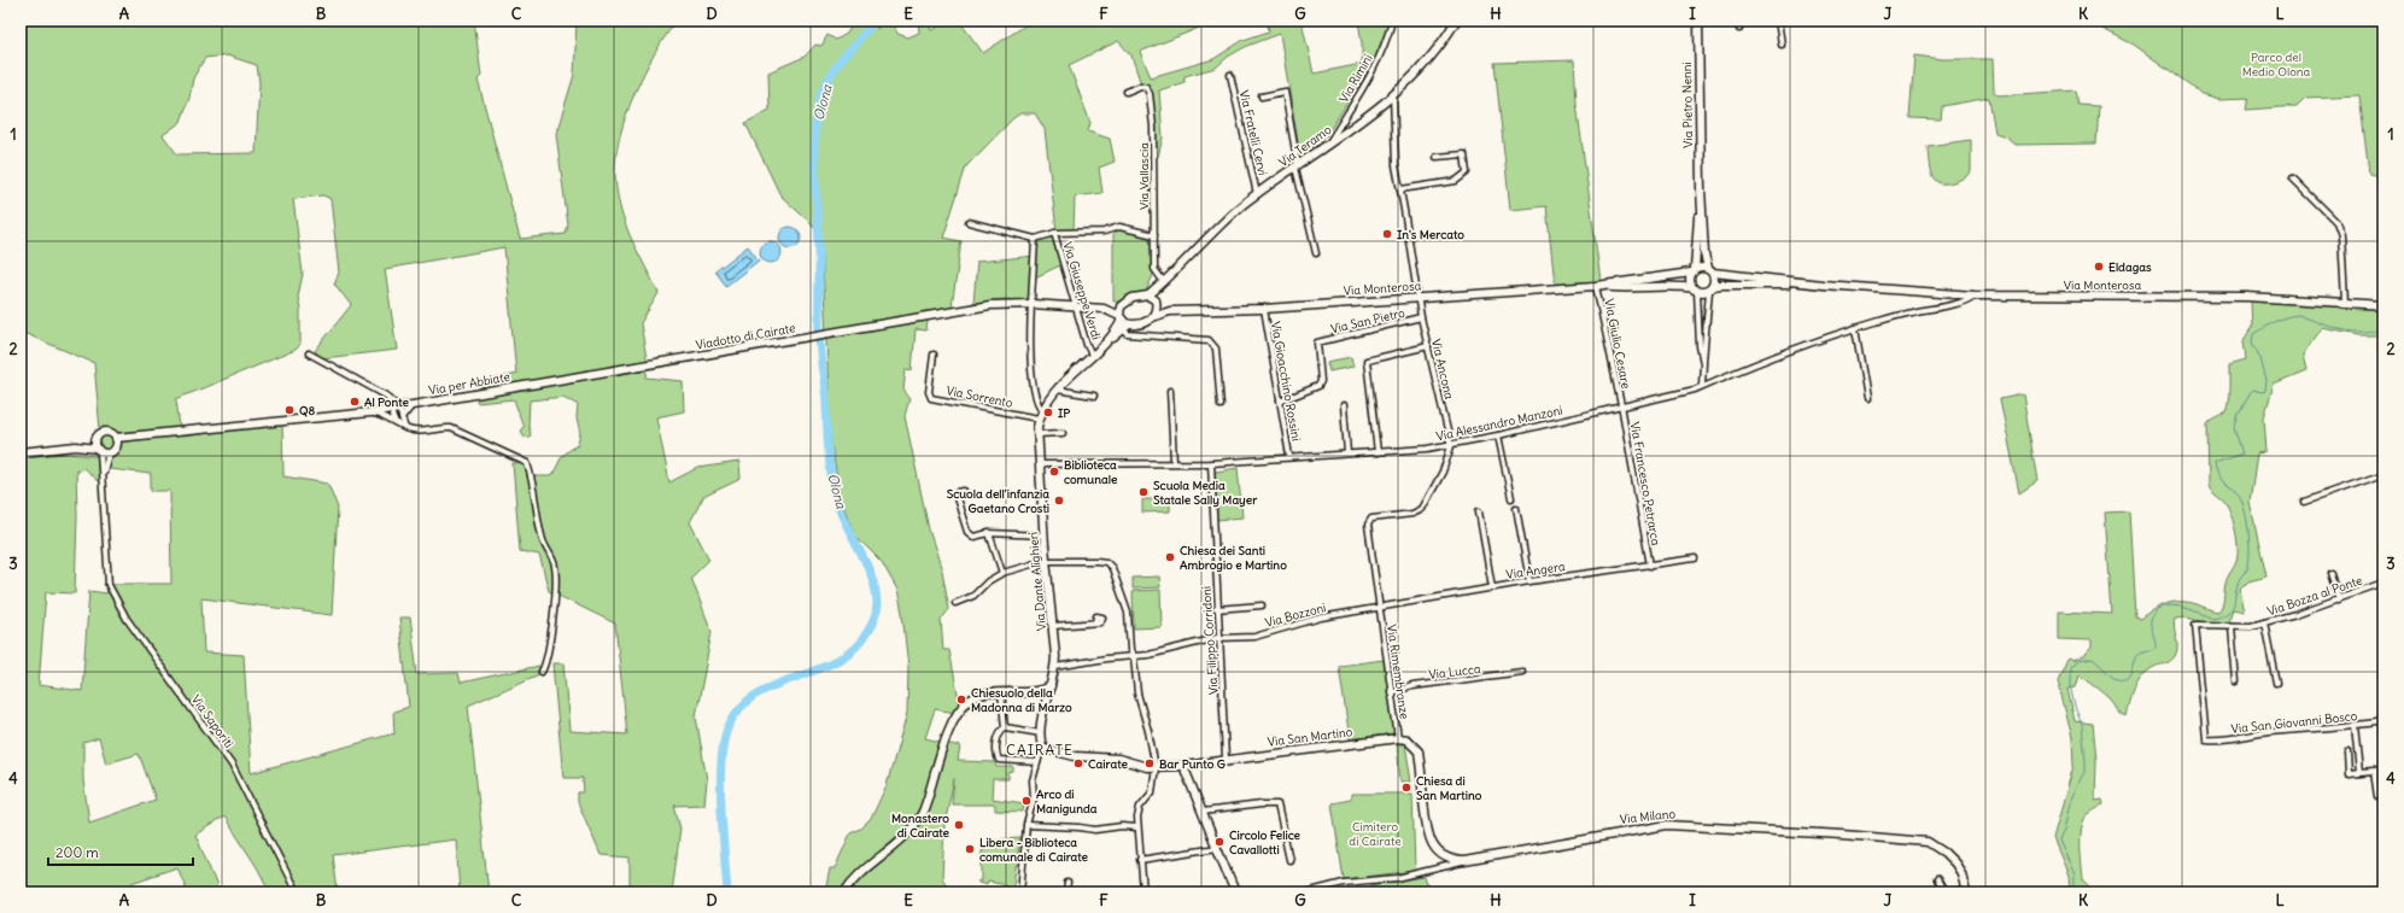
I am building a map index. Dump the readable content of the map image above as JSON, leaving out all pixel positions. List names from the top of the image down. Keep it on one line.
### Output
{"streets":{"main road":["Via Pietro Nenni","Via Teramo","Via Monterosa","Viadotto di Cairate","Via per Abbiate","Via Dante Alighieri","Via San Martino","Via Milano"],"street":["Via Rimini","Via Fratelli Cervi","Via Vallascia","Via Giuseppe Verdi","Via San Pietro","Via Giulio Cesare","Via Ancona","Via Gioacchino Rossini","Via Sorrento","Via Alessandro Manzoni","Via Francesco Petrarca","Via Angera","Via Bozza al Ponte","Via Bozzoni","Via Filippo Corridoni","Via Rimembranze","Via Lucca","Via Saporiti","Via San Giovanni Bosco"]},"crossings":[["Via Rimini","Via Teramo"],["Via Pietro Nenni","Via Monterosa"],["Via Fratelli Cervi","Via Teramo"],["Via Teramo","Via Vallascia"],["Via Teramo","Via Monterosa"],["Via Teramo","Via Ancona"],["Via Teramo","Via Dante Alighieri"],["Via Monterosa","Via Giulio Cesare"],["Via Monterosa","Via Ancona"],["Via Monterosa","Via Gioacchino Rossini"],["Via Monterosa","Via Alessandro Manzoni"],["Via Monterosa","Via Dante Alighieri"],["Via Giuseppe Verdi","Viadotto di Cairate"],["Via Giuseppe Verdi","Via Dante Alighieri"],["Via San Pietro","Via Ancona"],["Via San Pietro","Via Gioacchino Rossini"],["Viadotto di Cairate","Via per Abbiate"],["Via Giulio Cesare","Via Alessandro Manzoni"],["Via Giulio Cesare","Via Francesco Petrarca"],["Via Ancona","Via Alessandro Manzoni"],["Via Ancona","Via Rimembranze"],["Via Gioacchino Rossini","Via Alessandro Manzoni"],["Via Sorrento","Via Dante Alighieri"],["Via Alessandro Manzoni","Via Francesco Petrarca"],["Via Alessandro Manzoni","Via Dante Alighieri"],["Via Alessandro Manzoni","Via Filippo Corridoni"],["Via Alessandro Manzoni","Via Rimembranze"],["Via Francesco Petrarca","Via Angera"],["Via Angera","Via Bozzoni"],["Via Angera","Via Rimembranze"],["Via Dante Alighieri","Via Bozzoni"],["Via Bozza al Ponte","Via San Giovanni Bosco"],["Via Bozzoni","Via Filippo Corridoni"],["Via Bozzoni","Via Rimembranze"],["Via Filippo Corridoni","Via San Martino"],["Via Rimembranze","Via Lucca"],["Via Rimembranze","Via San Martino"]],"districts":["CAIRATE"],"water":["Olona"],"parks":["Parco del Medio Olona","Cimitero di Cairate"],"places":["In's Mercato","Eldagas","Al Ponte","Q8","IP","Biblioteca comunale","Scuola Media Statale Sally Mayer","Scuola dell'infanzia Gaetano Crosti","Chiesa dei Santi Ambrogio e Martino","Chiesuolo della Madonna di Marzo","Cairate","Bar Punto G","Chiesa di San Martino","Arco di Manigunda","Monastero di Cairate","Circolo Felice Cavallotti","Libera - Biblioteca comunale di Cairate"],"scale_bar":"200 m","grid":{"columns":["A","B","C","D","E","F","G","H","I","J","K","L"],"rows":["1","2","3","4"]}}
